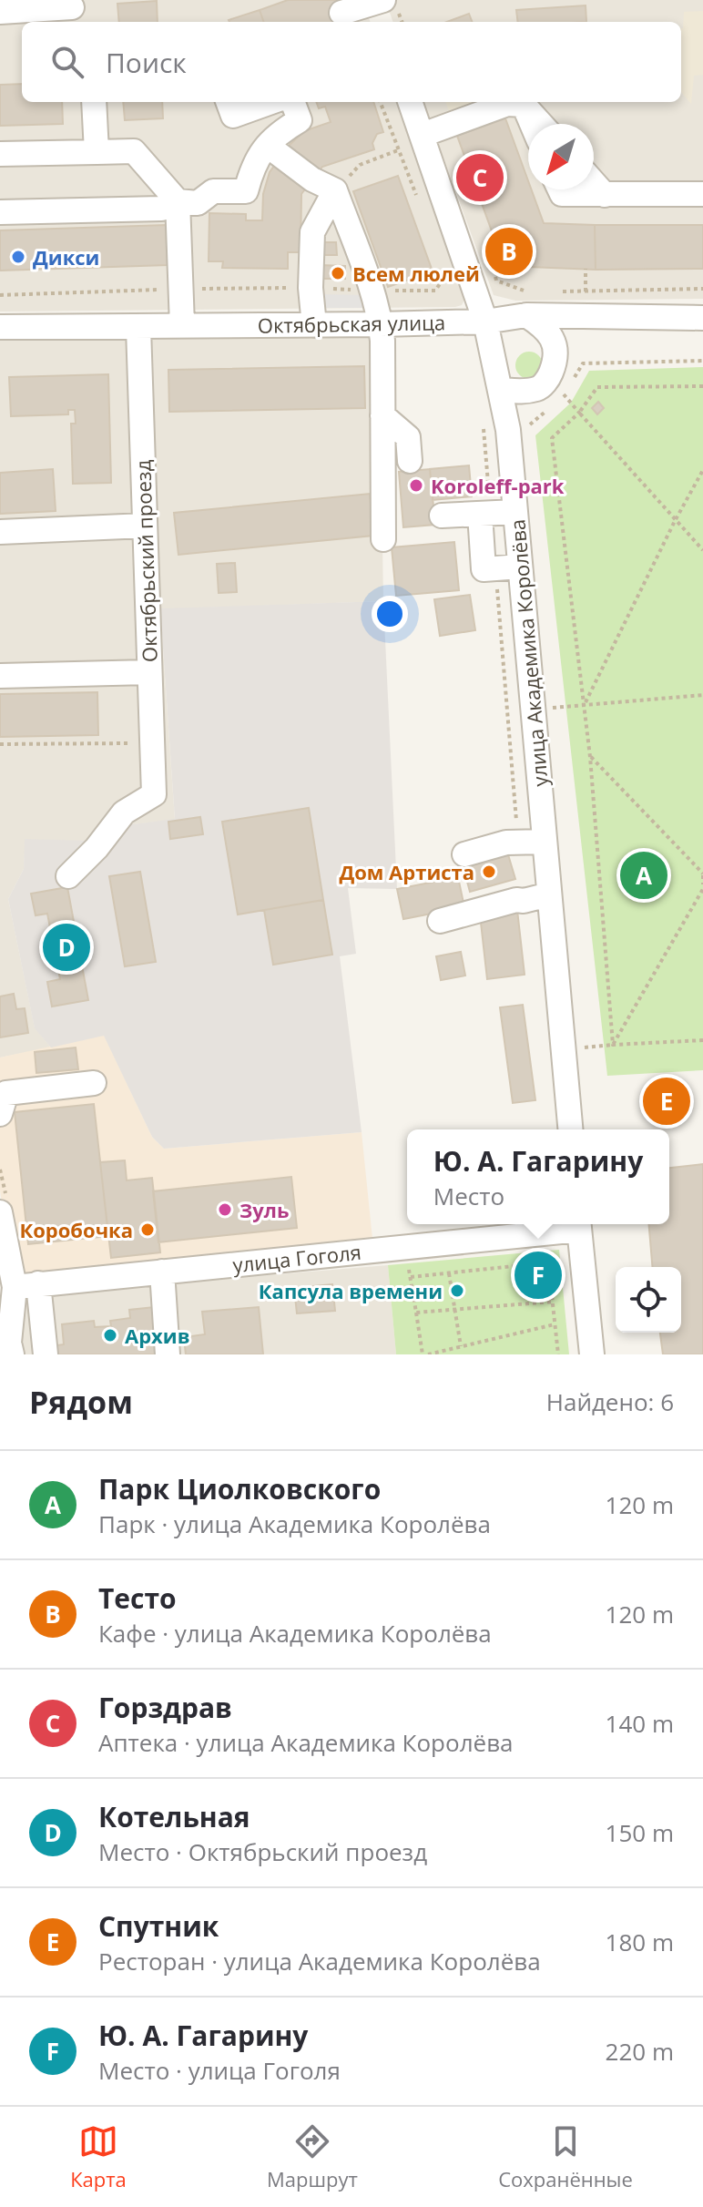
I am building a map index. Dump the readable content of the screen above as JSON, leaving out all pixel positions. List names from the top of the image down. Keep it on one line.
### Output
{"streets":{"street":["Октябрьская улица","Октябрьский проезд","улица Академика Королёва","улица Гоголя"]},"crossings":[["Октябрьская улица","Октябрьский проезд"],["Октябрьская улица","улица Академика Королёва"]],"places":["Дикси","Всем люлей","Koroleff-park","Дом Артиста","Зуль","Коробочка","Капсула времени","Архив"],"north":"bottom left","page":{"search":"Поиск","pins":["C","B","A","D","E","F"],"popup":["Ю. А. Гагарину","Место"],"heading":["Рядом","Найдено: 6"],"list":[{"mark":"A","name":"Парк Циолковского","note":"Парк · улица Академика Королёва","value":"120 m"},{"mark":"B","name":"Тесто","note":"Кафе · улица Академика Королёва","value":"120 m"},{"mark":"C","name":"Горздрав","note":"Аптека · улица Академика Королёва","value":"140 m"},{"mark":"D","name":"Котельная","note":"Место · Октябрьский проезд","value":"150 m"},{"mark":"E","name":"Спутник","note":"Ресторан · улица Академика Королёва","value":"180 m"},{"mark":"F","name":"Ю. А. Гагарину","note":"Место · улица Гоголя","value":"220 m"}],"nav":["Карта","Маршрут","Сохранённые"]}}
